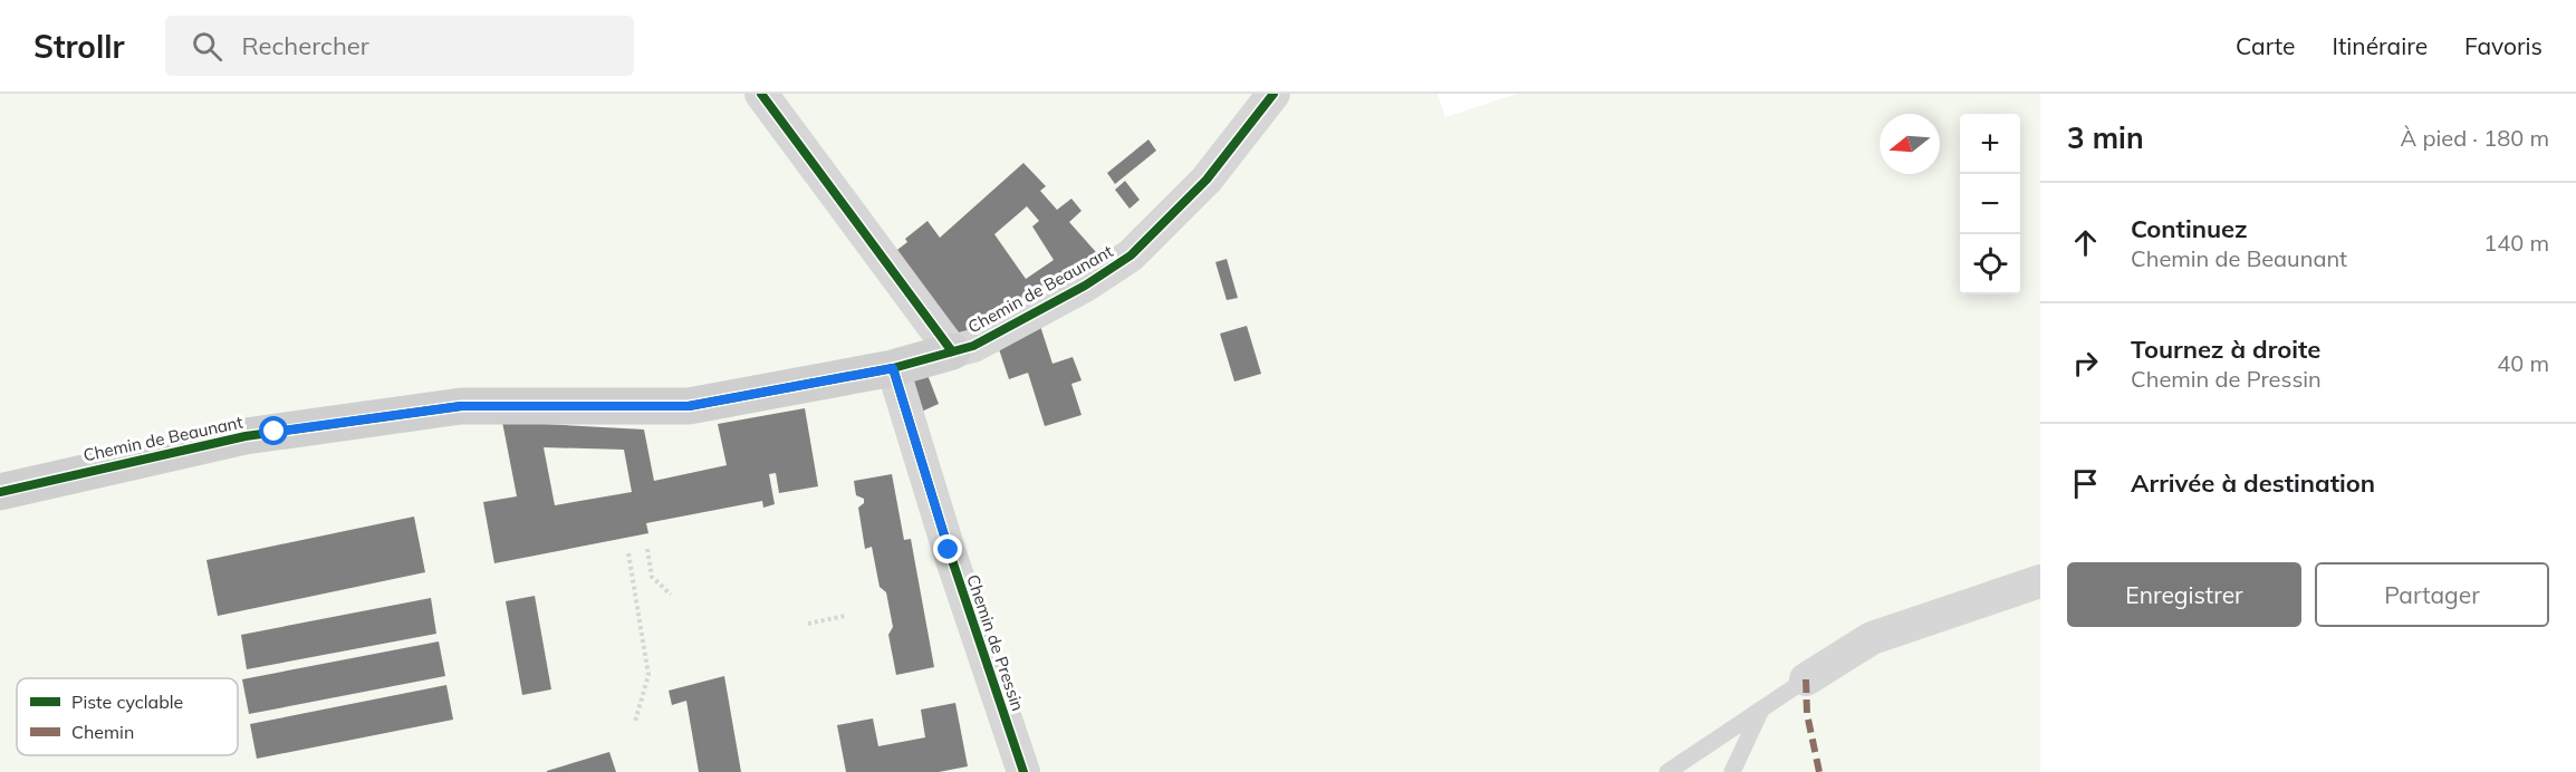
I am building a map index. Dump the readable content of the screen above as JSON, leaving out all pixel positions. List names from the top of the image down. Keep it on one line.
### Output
{"streets":{"street":["Chemin de Beaunant","Chemin de Pressin"]},"crossings":[["Chemin de Beaunant","Chemin de Pressin"]],"legend":["Piste cyclable","Chemin"],"north":"left","page":{"header":"Strollr","search":"Rechercher","nav":["Carte","Itinéraire","Favoris"],"heading":["3 min","À pied · 180 m"],"map_buttons":["+","−"],"list":[["Continuez","Chemin de Beaunant","140 m"],["Tournez à droite","Chemin de Pressin","40 m"],"Arrivée à destination"],"buttons":["Enregistrer","Partager"]}}
